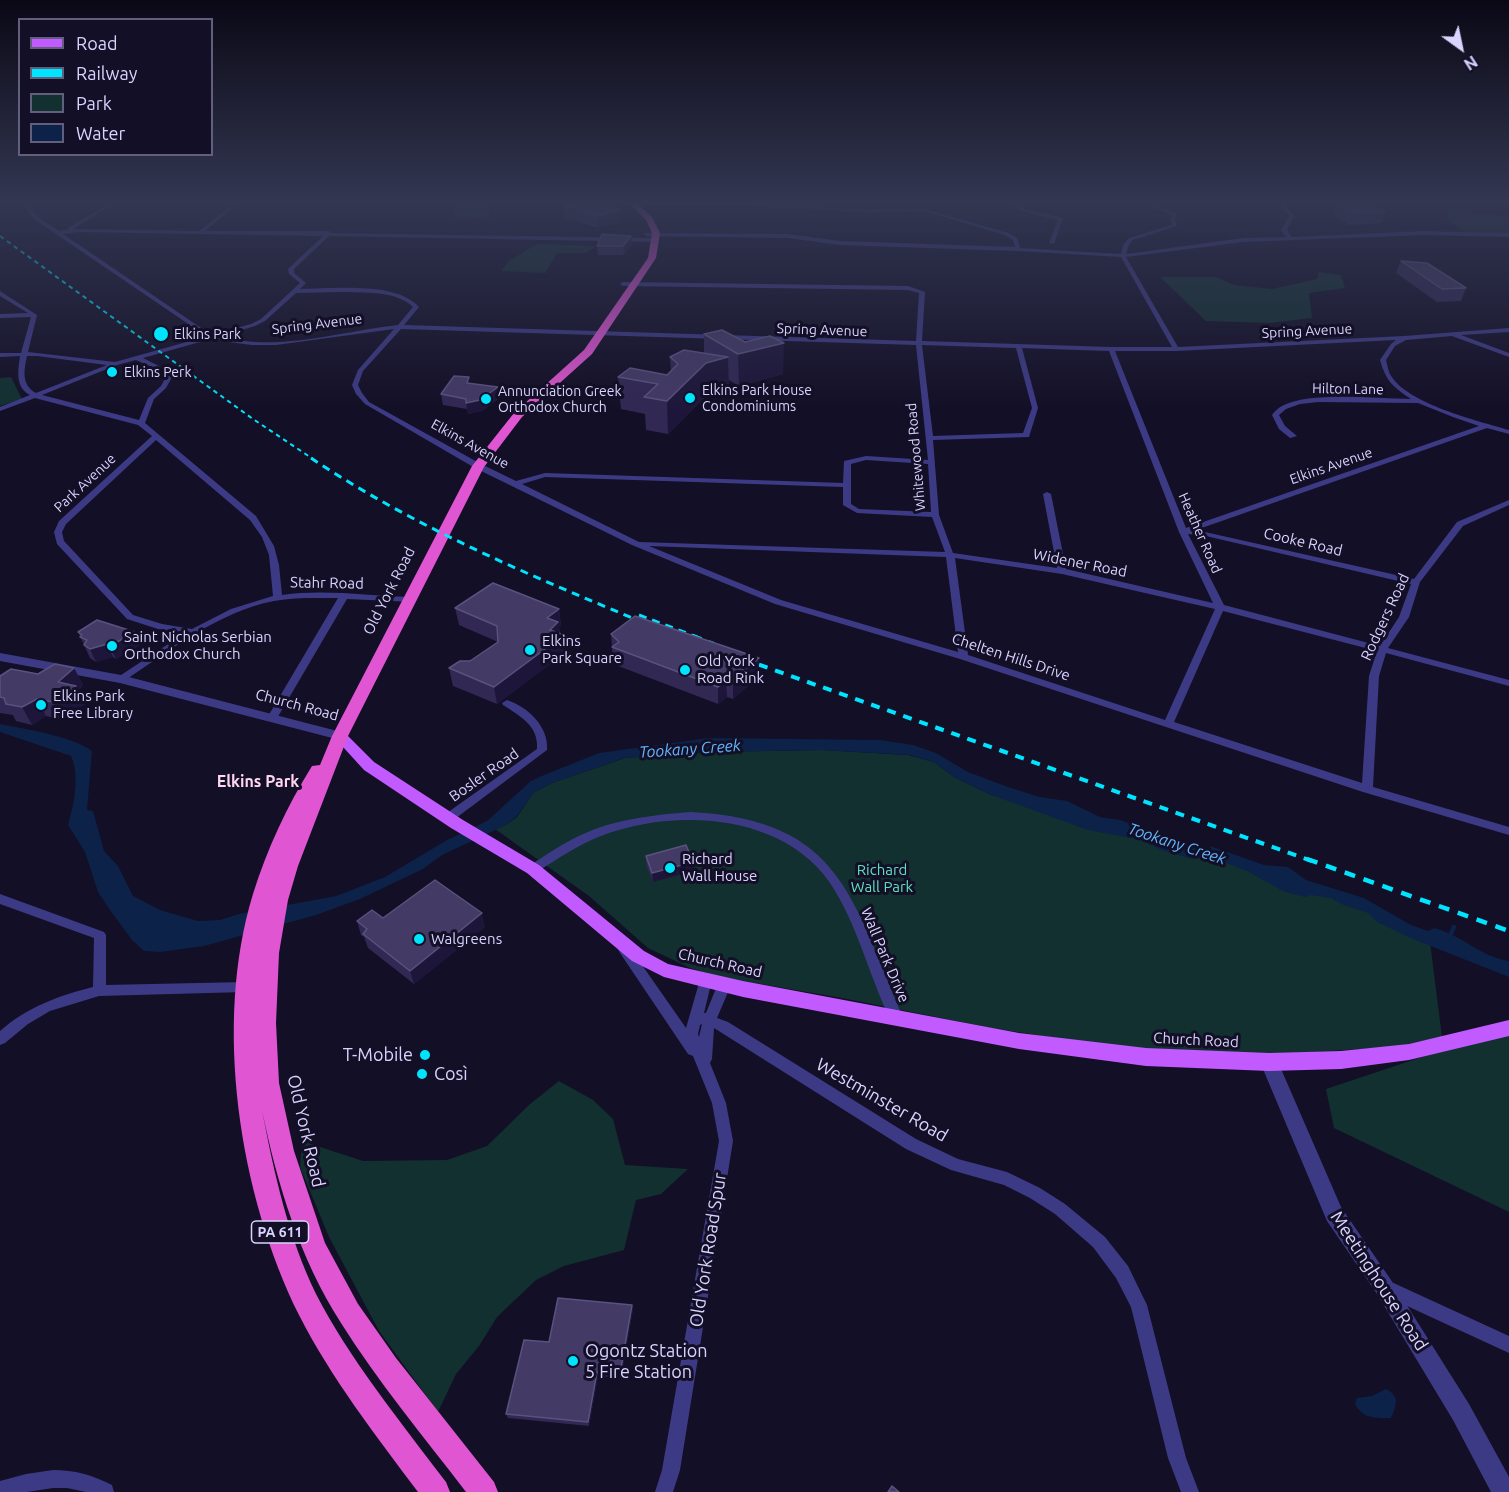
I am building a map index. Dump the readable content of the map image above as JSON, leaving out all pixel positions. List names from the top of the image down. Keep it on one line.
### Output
{"streets":{"highway":["Old York Road","PA 611"],"main road":["Church Road"],"street":["Spring Avenue","Hilton Lane","Elkins Avenue","Whitewood Road","Park Avenue","Heather Road","Cooke Road","Widener Road","Stahr Road","Rodgers Road","Chelten Hills Drive","Bosler Road","Wall Park Drive","Westminster Road","Old York Road Spur","Meetinghouse Road"]},"crossings":[["Spring Avenue","Elkins Avenue"],["Spring Avenue","Whitewood Road"],["Spring Avenue","Heather Road"],["Spring Avenue","Old York Road"],["Elkins Avenue","Heather Road"],["Elkins Avenue","Cooke Road"],["Elkins Avenue","Old York Road"],["Elkins Avenue","Chelten Hills Drive"],["Whitewood Road","Widener Road"],["Whitewood Road","Old York Road"],["Whitewood Road","Chelten Hills Drive"],["Park Avenue","Stahr Road"],["Heather Road","Cooke Road"],["Heather Road","Widener Road"],["Cooke Road","Rodgers Road"],["Widener Road","Rodgers Road"],["Widener Road","Chelten Hills Drive"],["Stahr Road","Old York Road"],["Stahr Road","Church Road"],["Old York Road","Church Road"],["Rodgers Road","Chelten Hills Drive"],["Church Road","Bosler Road"],["Church Road","Wall Park Drive"],["Church Road","Old York Road Spur"],["Church Road","Meetinghouse Road"],["Westminster Road","Old York Road Spur"]],"districts":["Elkins Park"],"water":["Tookany Creek"],"parks":["Richard Wall Park"],"places":["Elkins Park","Elkins Perk","Elkins Park House Condominiums","Annunciation Greek Orthodox Church","Saint Nicholas Serbian Orthodox Church","Elkins Park Square","Old York Road Rink","Elkins Park Free Library","Richard Wall House","Walgreens","T-Mobile","Così","Ogontz Station 5 Fire Station"],"legend":["Road","Railway","Park","Water"],"north":"bottom right"}
